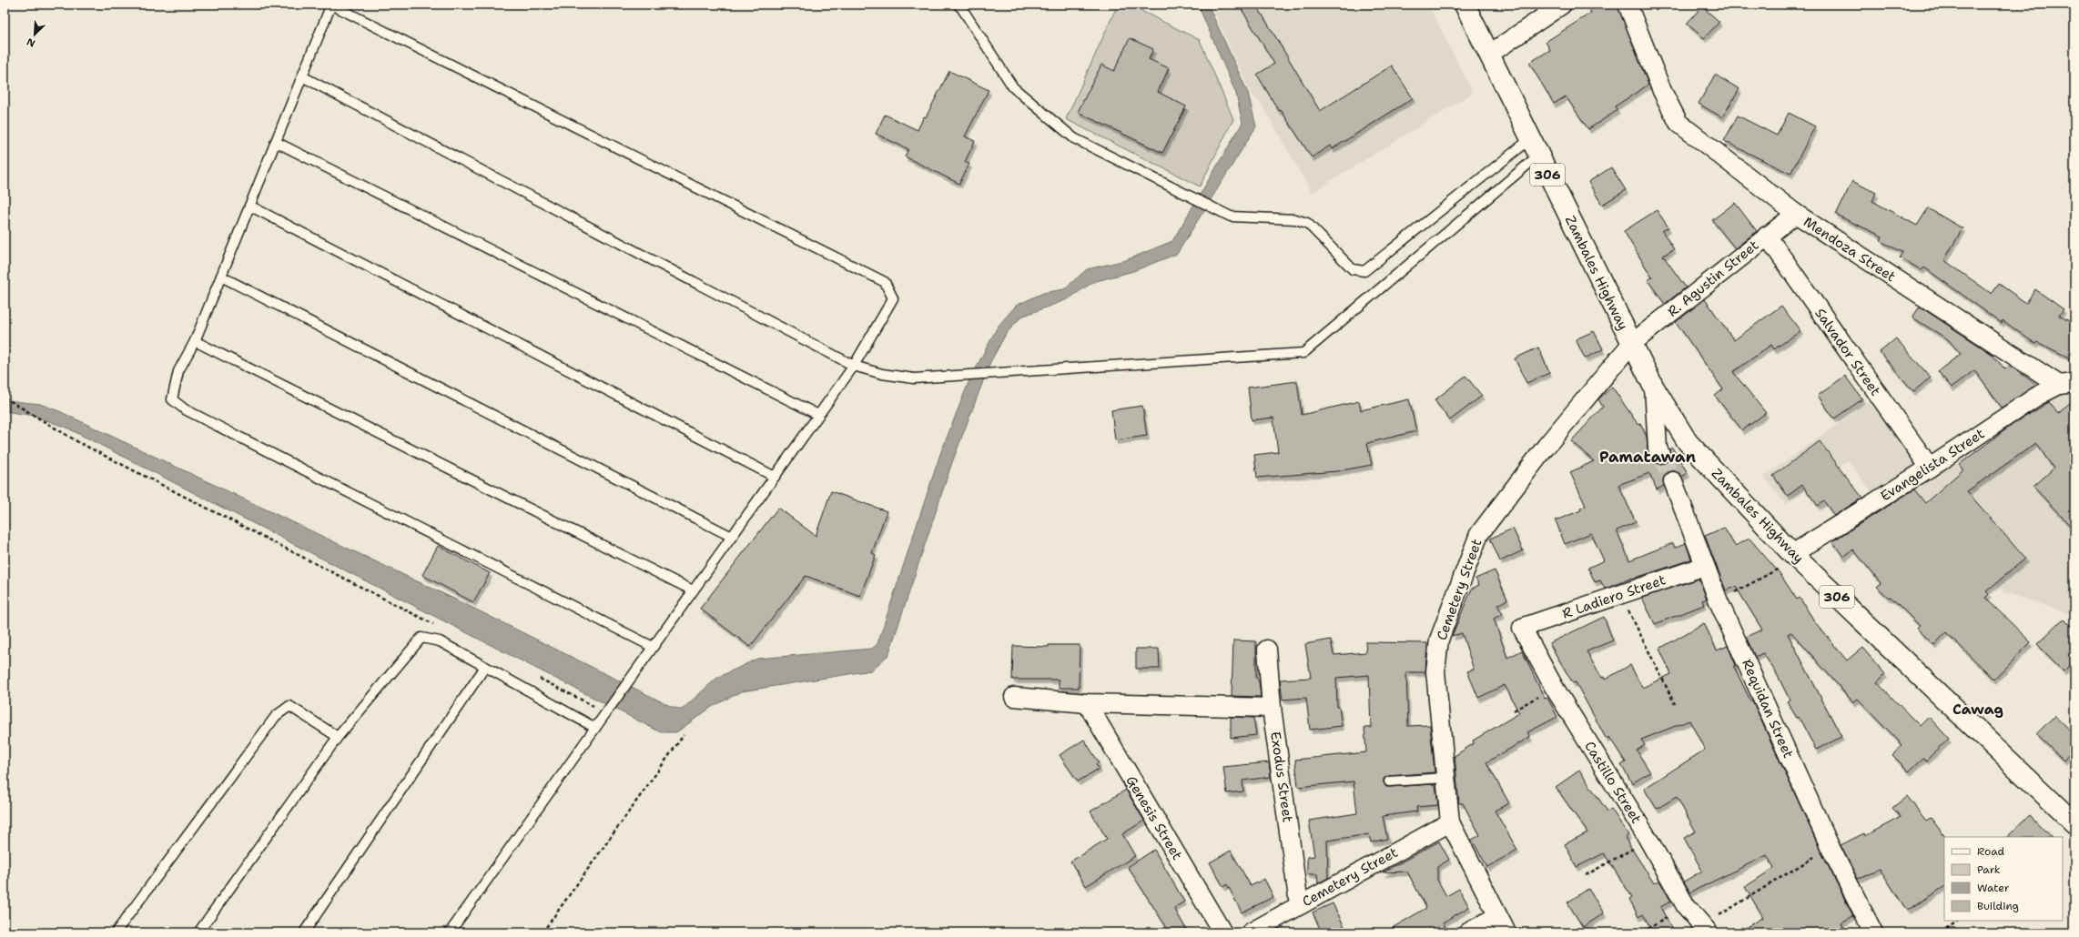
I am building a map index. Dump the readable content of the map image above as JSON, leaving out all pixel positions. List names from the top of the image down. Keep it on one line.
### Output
{"streets":{"main road":["306","Zambales Highway"],"street":["Mendoza Street","R. Agustin Street","Salvador Street","Evangelista Street","Cemetery Street","R Ladiero Street","Requidan Street","Exodus Street","Castillo Street","Genesis Street"]},"crossings":[["Mendoza Street","R. Agustin Street"],["Mendoza Street","Evangelista Street"],["Zambales Highway","R. Agustin Street"],["Zambales Highway","Evangelista Street"],["Zambales Highway","Cemetery Street"],["R. Agustin Street","Salvador Street"],["R. Agustin Street","Cemetery Street"],["Salvador Street","Evangelista Street"],["Cemetery Street","Exodus Street"],["R Ladiero Street","Requidan Street"],["R Ladiero Street","Castillo Street"]],"districts":["Pamatawan","Cawag"],"legend":["Road","Park","Water","Building"],"north":"bottom left"}
